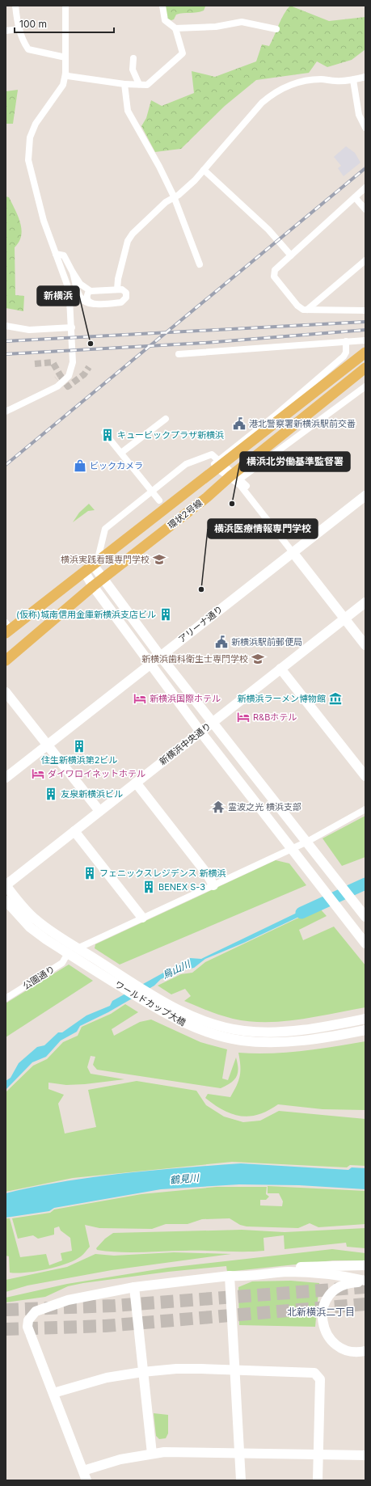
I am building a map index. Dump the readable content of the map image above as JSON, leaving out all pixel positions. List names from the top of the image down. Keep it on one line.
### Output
{"streets":{"main road":["環状2号線"],"street":["アリーナ通り","新横浜中央通り","公園通り","ワールドカップ大橋"]},"crossings":[["新横浜中央通り","ワールドカップ大橋"],["公園通り","ワールドカップ大橋"]],"districts":["北新横浜二丁目"],"water":["鳥山川","鶴見川"],"places":{"other":["新横浜","横浜北労働基準監督署","横浜医療情報専門学校"],"public building":["港北警察署新横浜駅前交番","新横浜駅前郵便局"],"building":["キュービックプラザ新横浜","(仮称)城南信用金庫新横浜支店ビル","住生新横浜第2ビル","友泉新横浜ビル","フェニックスレジデンス 新横浜","BENEX S-3"],"shop":["ビックカメラ"],"school or university":["横浜実践看護専門学校","新横浜歯科衛生士専門学校"],"hotel":["新横浜国際ホテル","R&Bホテル","ダイワロイネットホテル"],"museum":["新横浜ラーメン博物館"],"temple":["霊波之光 横浜支部"]},"scale_bar":"100 m"}
